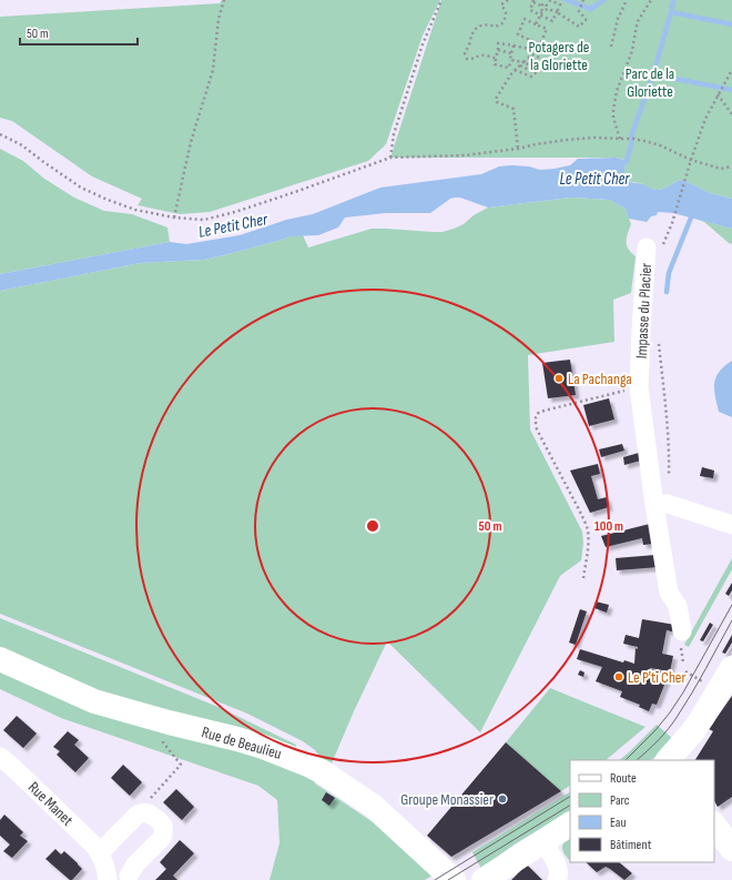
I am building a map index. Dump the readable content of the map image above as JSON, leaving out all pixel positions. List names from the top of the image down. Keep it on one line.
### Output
{"streets":{"street":["Impasse du Placier","Rue de Beaulieu","Rue Manet"]},"water":["Le Petit Cher"],"parks":["Potagers de la Gloriette","Parc de la Gloriette"],"places":["La Pachanga","Le P'ti Cher","Groupe Monassier"],"legend":["Route","Parc","Eau","Bâtiment"],"scale_bar":"50 m","rings":["50 m","100 m"]}
